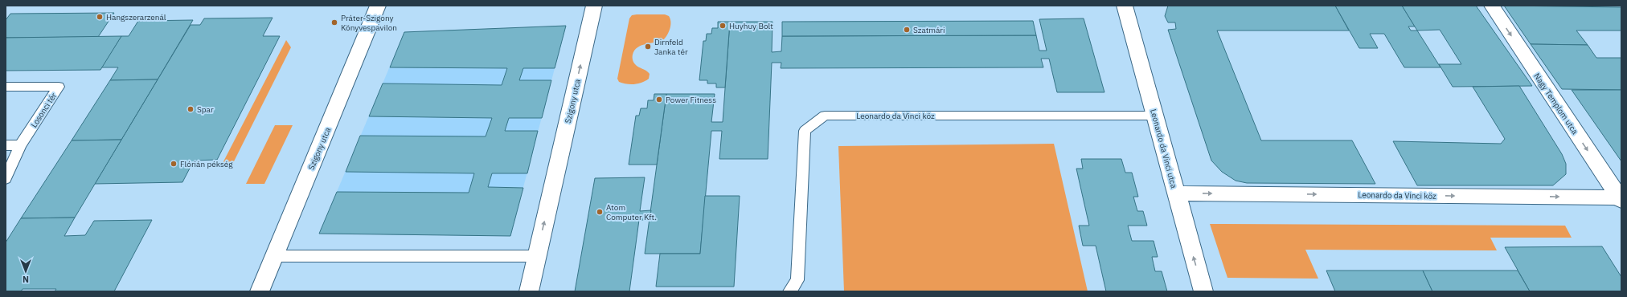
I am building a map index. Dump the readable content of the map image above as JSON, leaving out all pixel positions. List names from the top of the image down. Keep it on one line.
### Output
{"streets":{"street":["Szigony utca","Nagy Templom utca","Leonardo da Vinci köz","Leonardo da Vinci utca"],"lane":["Losonci tér"]},"crossings":[["Nagy Templom utca","Leonardo da Vinci köz"],["Leonardo da Vinci köz","Leonardo da Vinci utca"]],"one_way":["Szigony utca","Nagy Templom utca","Leonardo da Vinci köz"],"places":["Hangszerarzenál","Práter-Szigony Könyvespavilon","Huyhuy Bolt","Szatmári","Dirnfeld Janka tér","Power Fitness","Spar","Flórián pékség","Atom Computer Kft."],"north":"bottom"}
